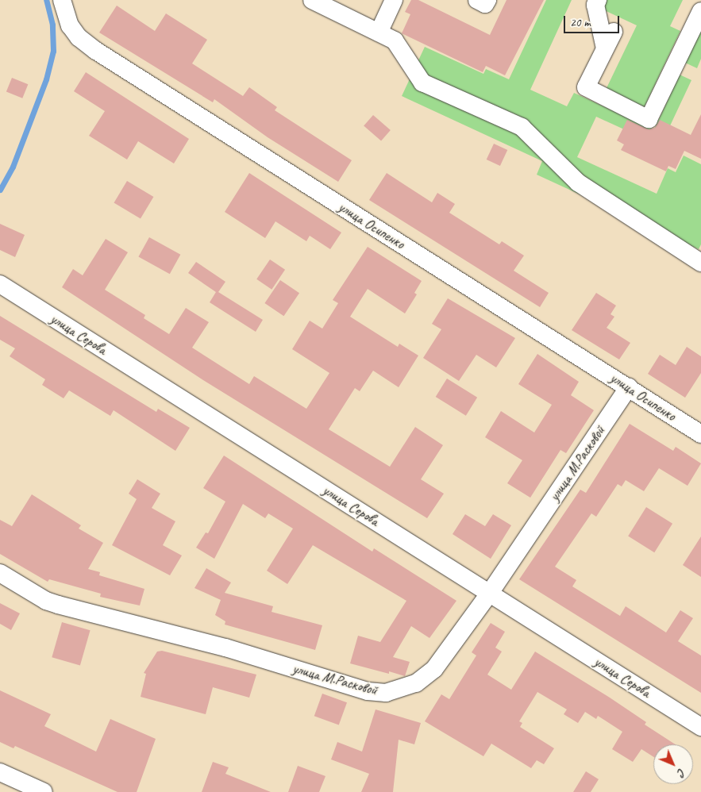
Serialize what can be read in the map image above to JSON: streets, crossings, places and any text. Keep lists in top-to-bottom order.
{
  "streets": {
    "street": ["улица Осипенко", "улица Серова", "улица М.Расковой"]
  },
  "crossings": [
    ["улица Осипенко", "улица М.Расковой"],
    ["улица Серова", "улица М.Расковой"]
  ],
  "scale_bar": "20 m",
  "north": "bottom right"
}
